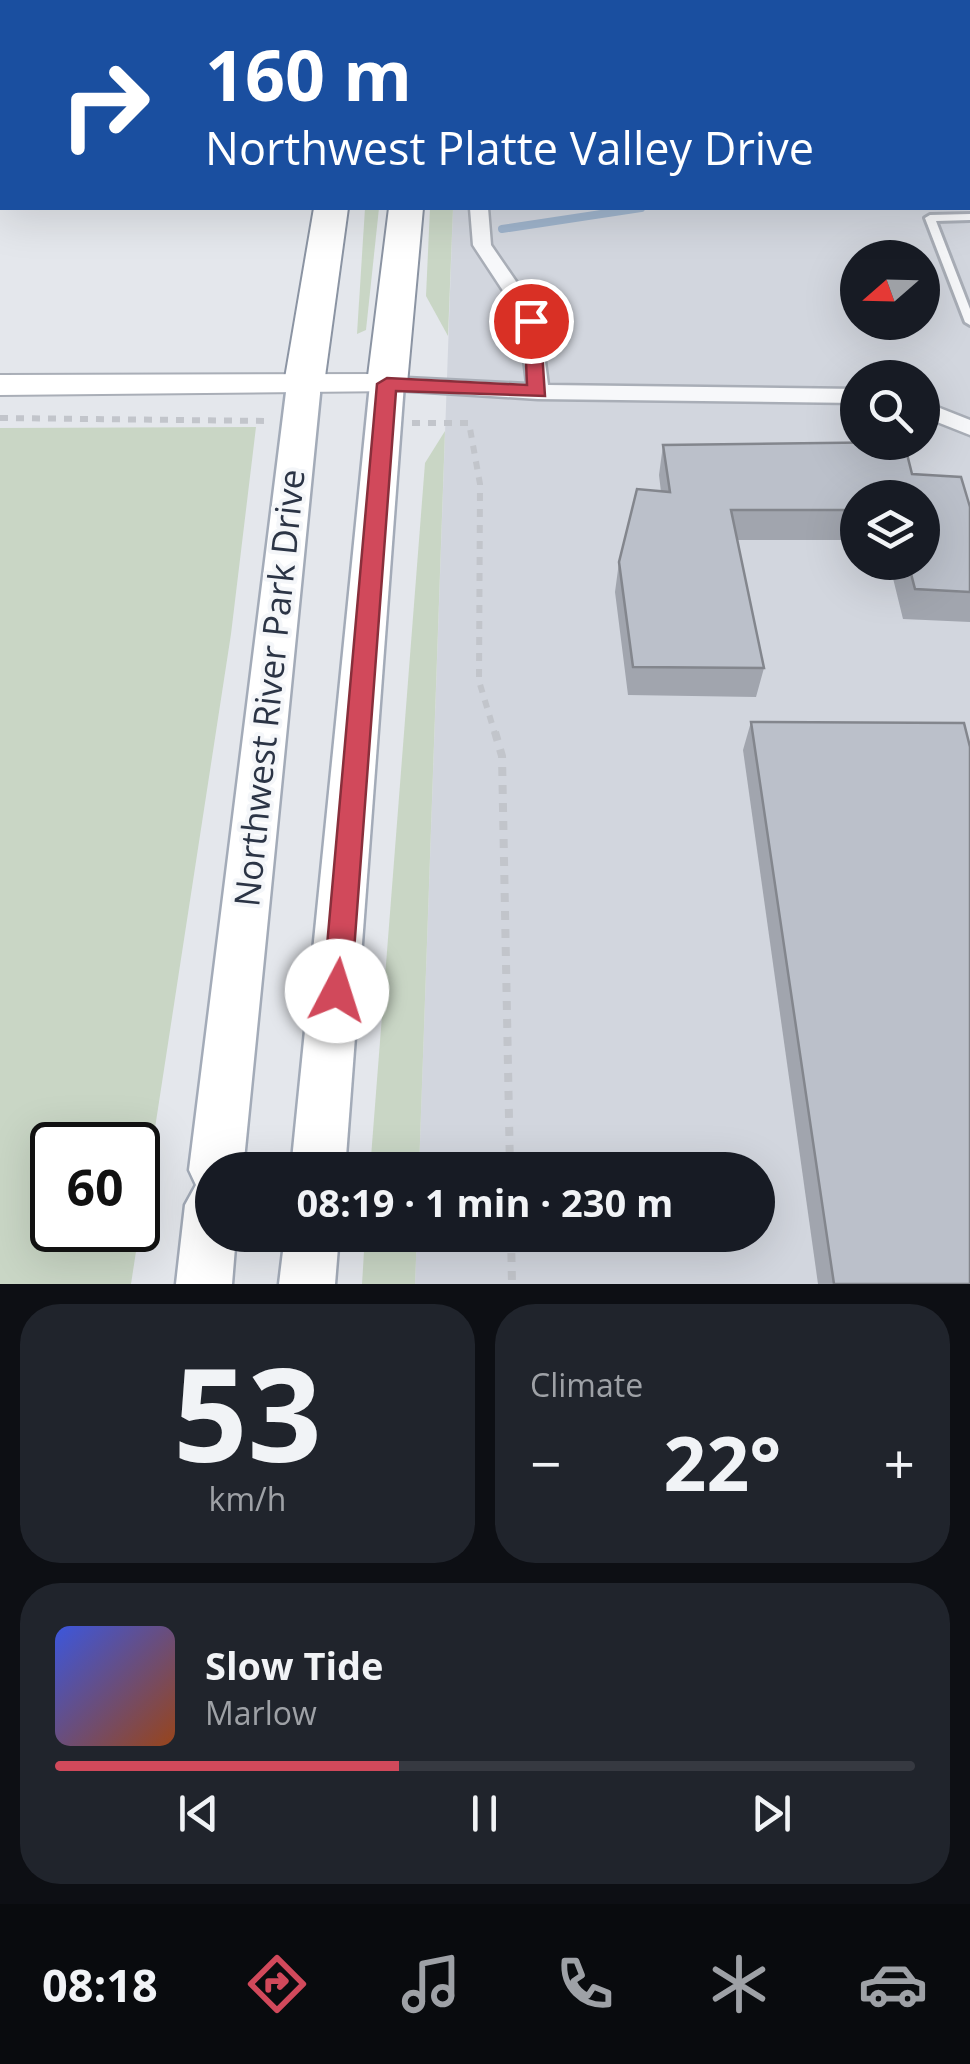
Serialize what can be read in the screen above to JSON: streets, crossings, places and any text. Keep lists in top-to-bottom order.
{
  "streets": {
    "highway": ["Northwest River Park Drive"]
  },
  "north": "left",
  "page": {
    "turn": ["160 m", "Northwest Platte Valley Drive"],
    "limit": "60",
    "trip": "08:19 · 1 min · 230 m",
    "tile": [
      ["53", "km/h"],
      "Climate"
    ],
    "heat": ["−", "22°", "+"],
    "song": ["Slow Tide", "Marlow"],
    "tabs": "08:18"
  }
}
